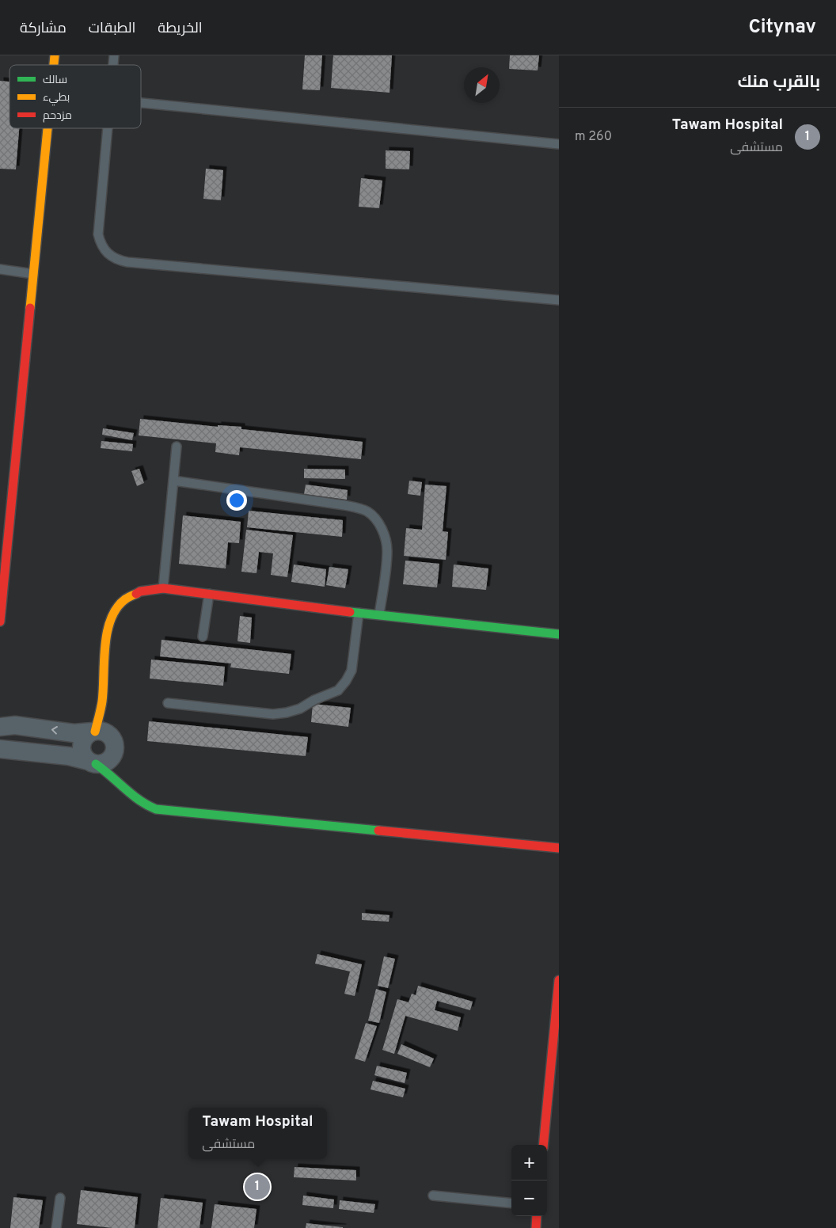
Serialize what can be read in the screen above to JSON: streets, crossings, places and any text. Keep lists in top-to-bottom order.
{
  "legend": ["سالك", "بطيء", "مزدحم"],
  "north": "top right",
  "page": {
    "header": "Citynav",
    "nav": ["الخريطة", "الطبقات", "مشاركة"],
    "heading": "بالقرب منك",
    "list": [
      {
        "mark": "1",
        "name": "Tawam Hospital",
        "note": "مستشفى",
        "value": "260 m"
      }
    ],
    "popup": ["Tawam Hospital", "مستشفى"],
    "map_buttons": ["+", "−"],
    "pins": "1"
  }
}
